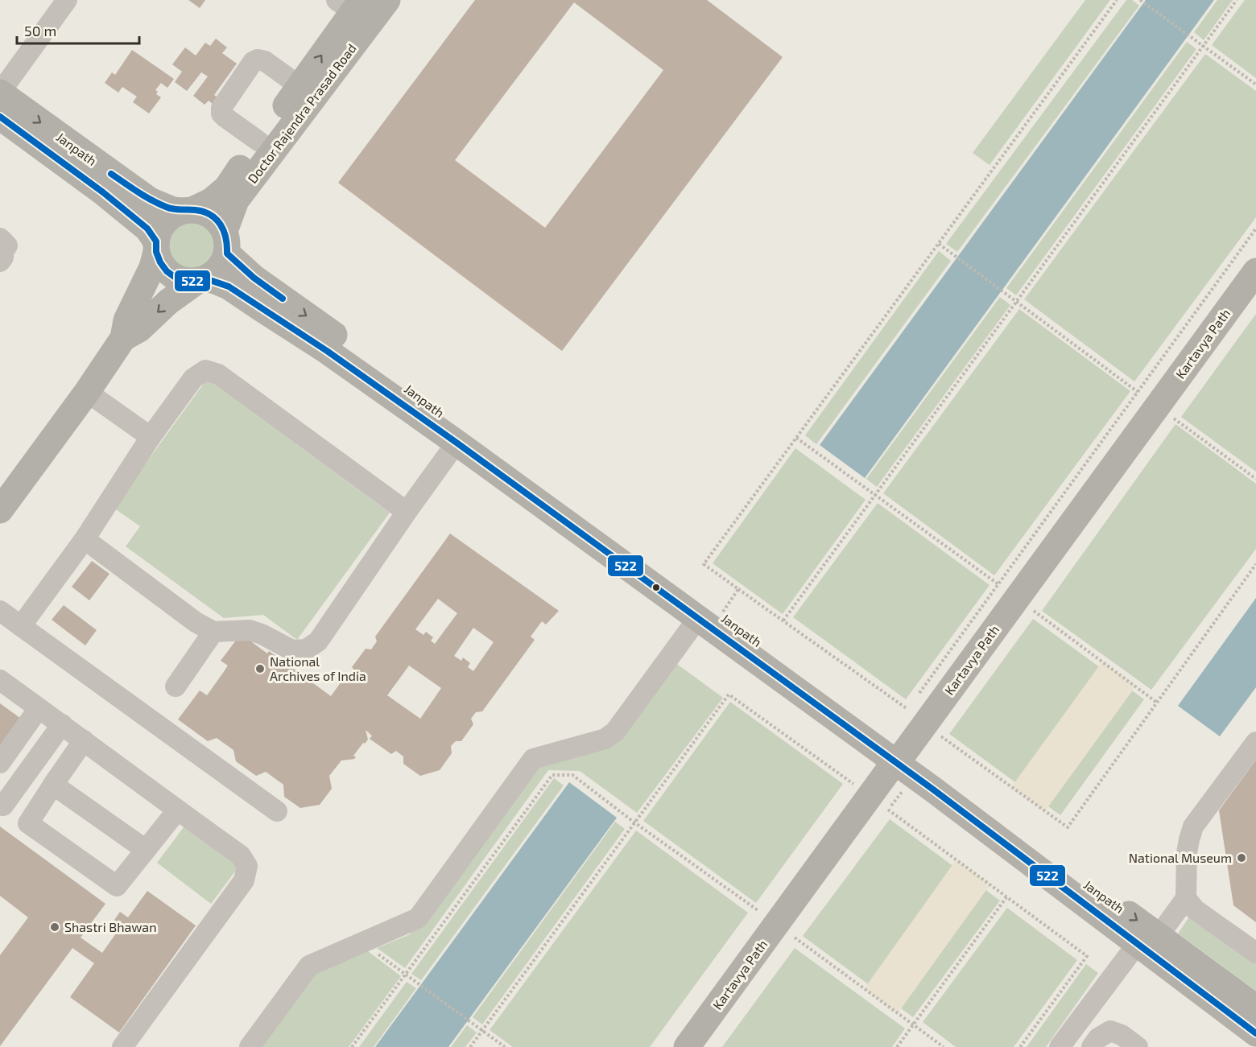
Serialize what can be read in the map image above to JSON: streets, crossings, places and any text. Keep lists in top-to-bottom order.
{
  "streets": {
    "main road": ["Doctor Rajendra Prasad Road", "Janpath", "Kartavya Path"]
  },
  "crossings": [
    ["Doctor Rajendra Prasad Road", "Janpath"],
    ["Janpath", "Kartavya Path"]
  ],
  "places": ["National Archives of India", "National Museum", "Shastri Bhawan"],
  "lines": ["transit line 522"],
  "scale_bar": "50 m"
}
